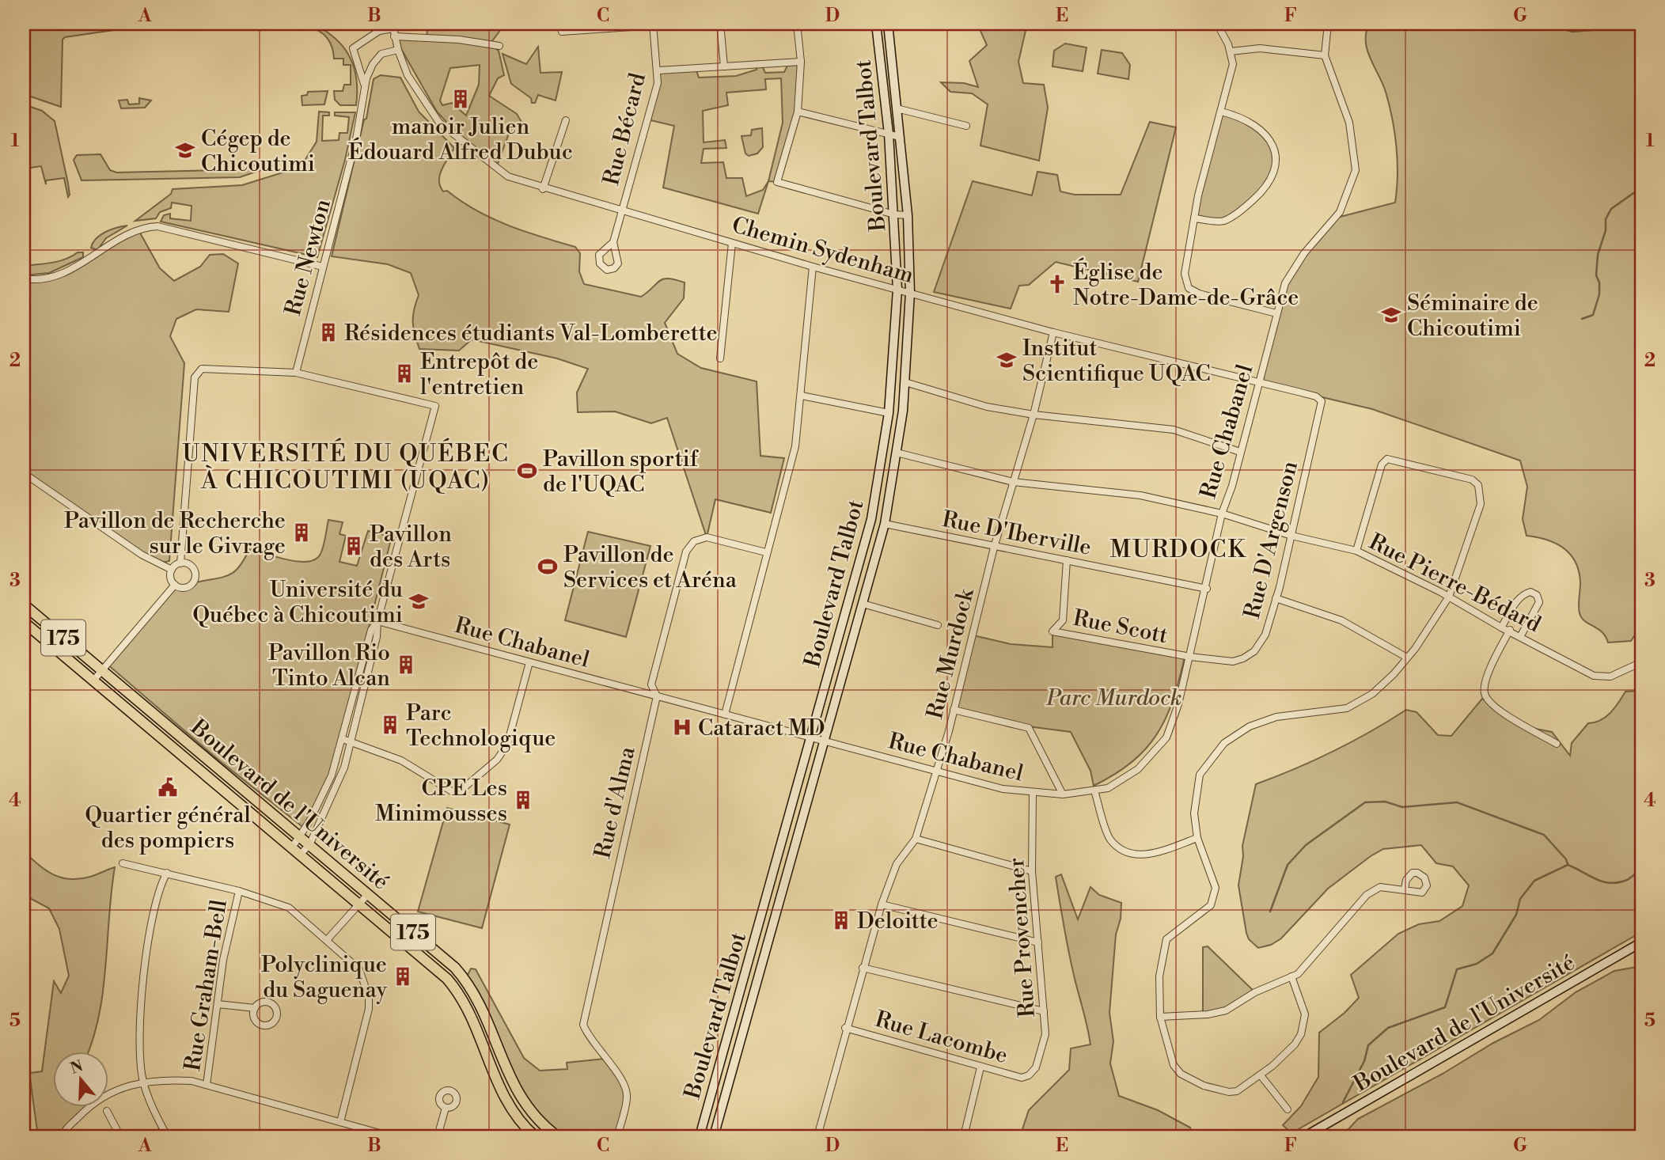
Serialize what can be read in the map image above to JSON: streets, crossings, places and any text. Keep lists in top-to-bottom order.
{
  "streets": {
    "main road": ["Boulevard Talbot", "175", "Boulevard de l'Université"],
    "street": [
      "Rue Bécard",
      "Chemin Sydenham",
      "Rue Newton",
      "Rue Chabanel",
      "Rue D'Iberville",
      "Rue D'Argenson",
      "Rue Pierre-Bédard",
      "Rue Scott",
      "Rue Murdock",
      "Rue d'Alma",
      "Rue Provencher",
      "Rue Graham-Bell",
      "Rue Lacombe"
    ]
  },
  "crossings": [
    ["Rue Bécard", "Chemin Sydenham"],
    ["Boulevard Talbot", "Chemin Sydenham"],
    ["Boulevard Talbot", "Rue Chabanel"],
    ["Boulevard Talbot", "Rue D'Iberville"],
    ["Boulevard Talbot", "Rue Pierre-Bédard"],
    ["Chemin Sydenham", "Rue Newton"],
    ["Chemin Sydenham", "Rue Chabanel"],
    ["Chemin Sydenham", "Rue D'Argenson"],
    ["Chemin Sydenham", "Rue Murdock"],
    ["Rue Chabanel", "Rue D'Iberville"],
    ["Rue Chabanel", "Rue D'Argenson"],
    ["Rue Chabanel", "Rue Pierre-Bédard"],
    ["Rue Chabanel", "Rue Scott"],
    ["Rue Chabanel", "Rue Murdock"],
    ["Rue Chabanel", "Rue d'Alma"],
    ["Rue Chabanel", "Rue Provencher"],
    ["Rue D'Iberville", "Rue Scott"],
    ["Rue D'Iberville", "Rue Murdock"],
    ["Rue D'Argenson", "Rue Pierre-Bédard"],
    ["Rue D'Argenson", "Rue Scott"],
    ["Rue Pierre-Bédard", "Rue Murdock"],
    ["Rue Murdock", "Rue Lacombe"],
    ["Rue Provencher", "Rue Lacombe"]
  ],
  "districts": ["UNIVERSITÉ DU QUÉBEC À CHICOUTIMI (UQAC)", "MURDOCK"],
  "parks": ["Parc Murdock"],
  "places": {
    "building": [
      "manoir Julien Édouard Alfred Dubuc",
      "Résidences étudiants Val-Lomberette",
      "Entrepôt de l'entretien",
      "Pavillon de Recherche sur le Givrage",
      "Pavillon des Arts",
      "Pavillon Rio Tinto Alcan",
      "Parc Technologique",
      "CPE Les Minimousses",
      "Deloitte",
      "Polyclinique du Saguenay"
    ],
    "school or university": [
      "Cégep de Chicoutimi",
      "Séminaire de Chicoutimi",
      "Institut Scientifique UQAC",
      "Université du Québec à Chicoutimi"
    ],
    "church": ["Église de Notre-Dame-de-Grâce"],
    "sports": ["Pavillon sportif de l'UQAC", "Pavillon de Services et Aréna"],
    "hospital": ["Cataract MD"],
    "public building": ["Quartier général des pompiers"]
  },
  "north": "top",
  "grid": {
    "columns": [
      "A",
      "B",
      "C",
      "D",
      "E",
      "F",
      "G"
    ],
    "rows": [
      "1",
      "2",
      "3",
      "4",
      "5"
    ]
  }
}
